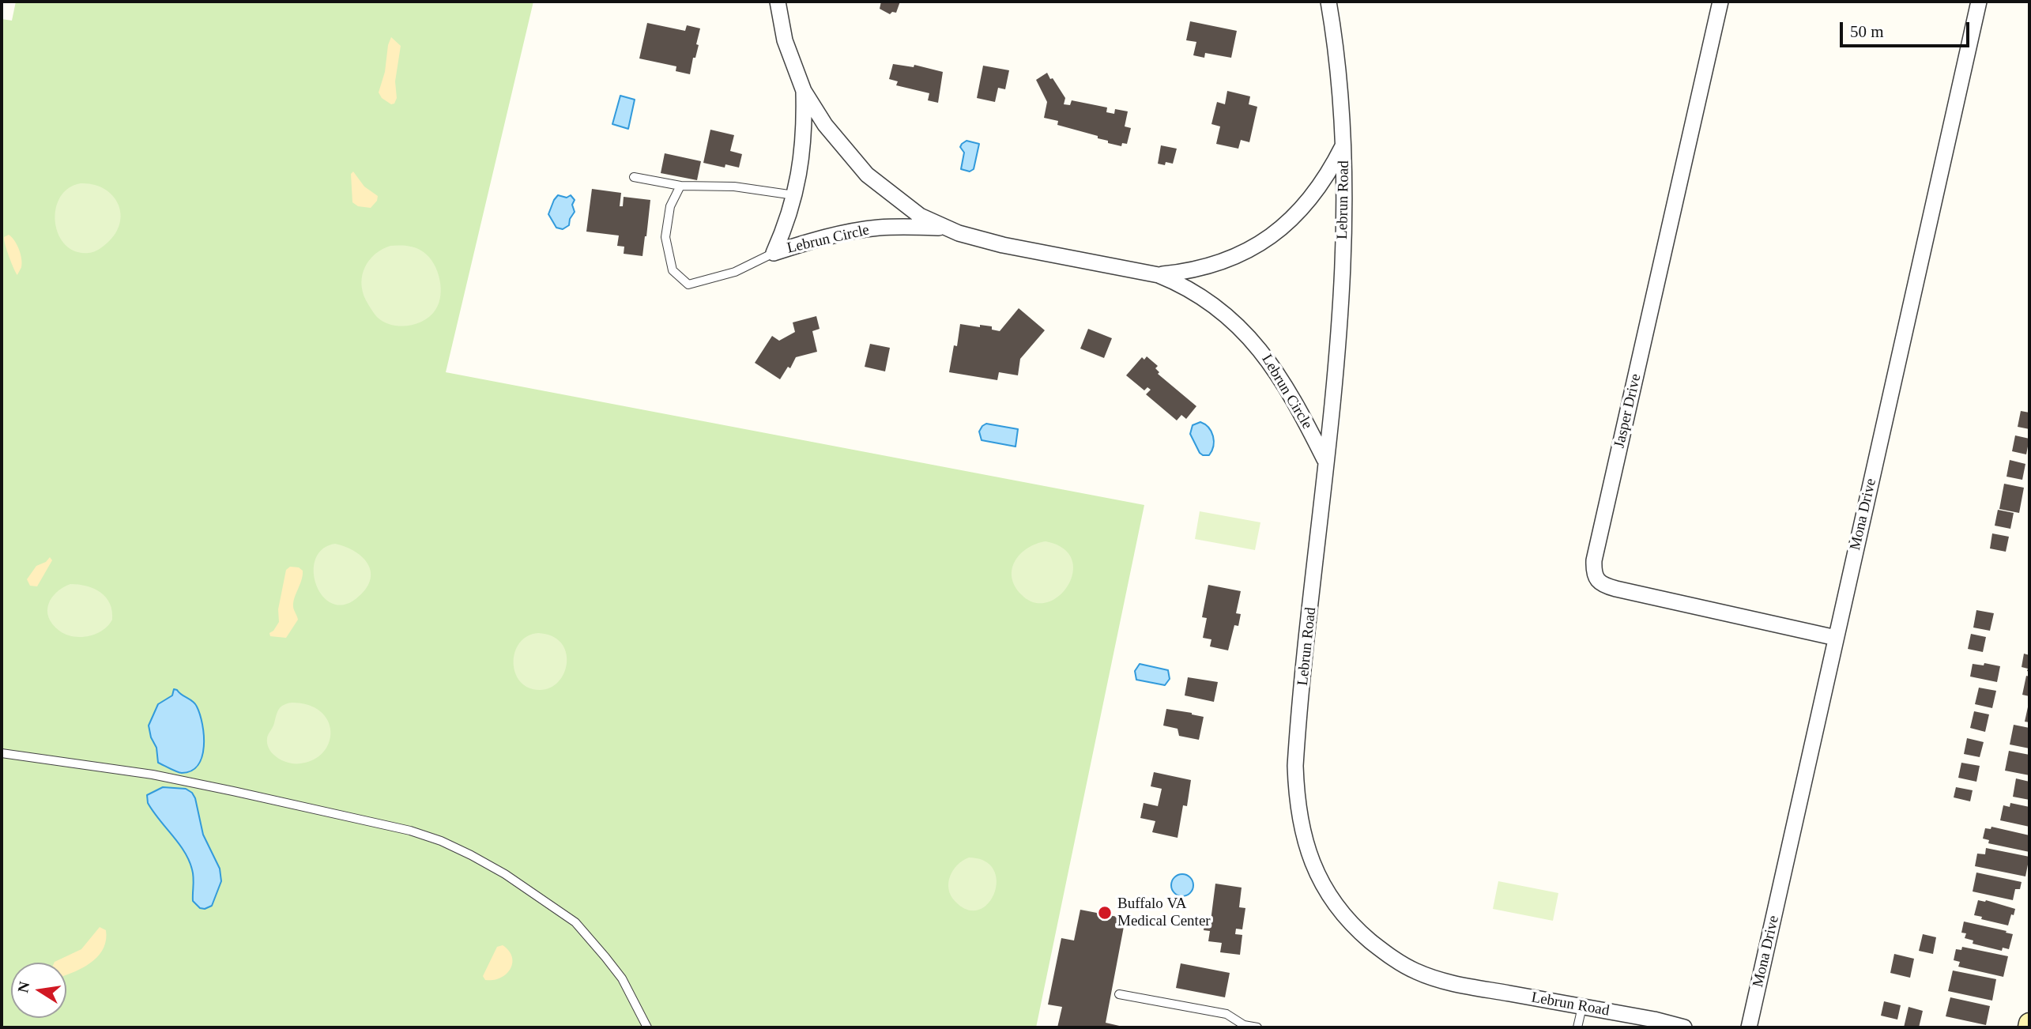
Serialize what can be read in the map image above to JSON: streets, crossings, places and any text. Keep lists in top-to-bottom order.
{
  "streets": {
    "street": [
      "Lebrun Road",
      "Lebrun Circle",
      "Jasper Drive",
      "Mona Drive"
    ]
  },
  "crossings": [
    ["Lebrun Road", "Lebrun Circle"],
    ["Jasper Drive", "Mona Drive"]
  ],
  "places": ["Buffalo VA Medical Center"],
  "scale_bar": "50 m",
  "north": "left"
}
